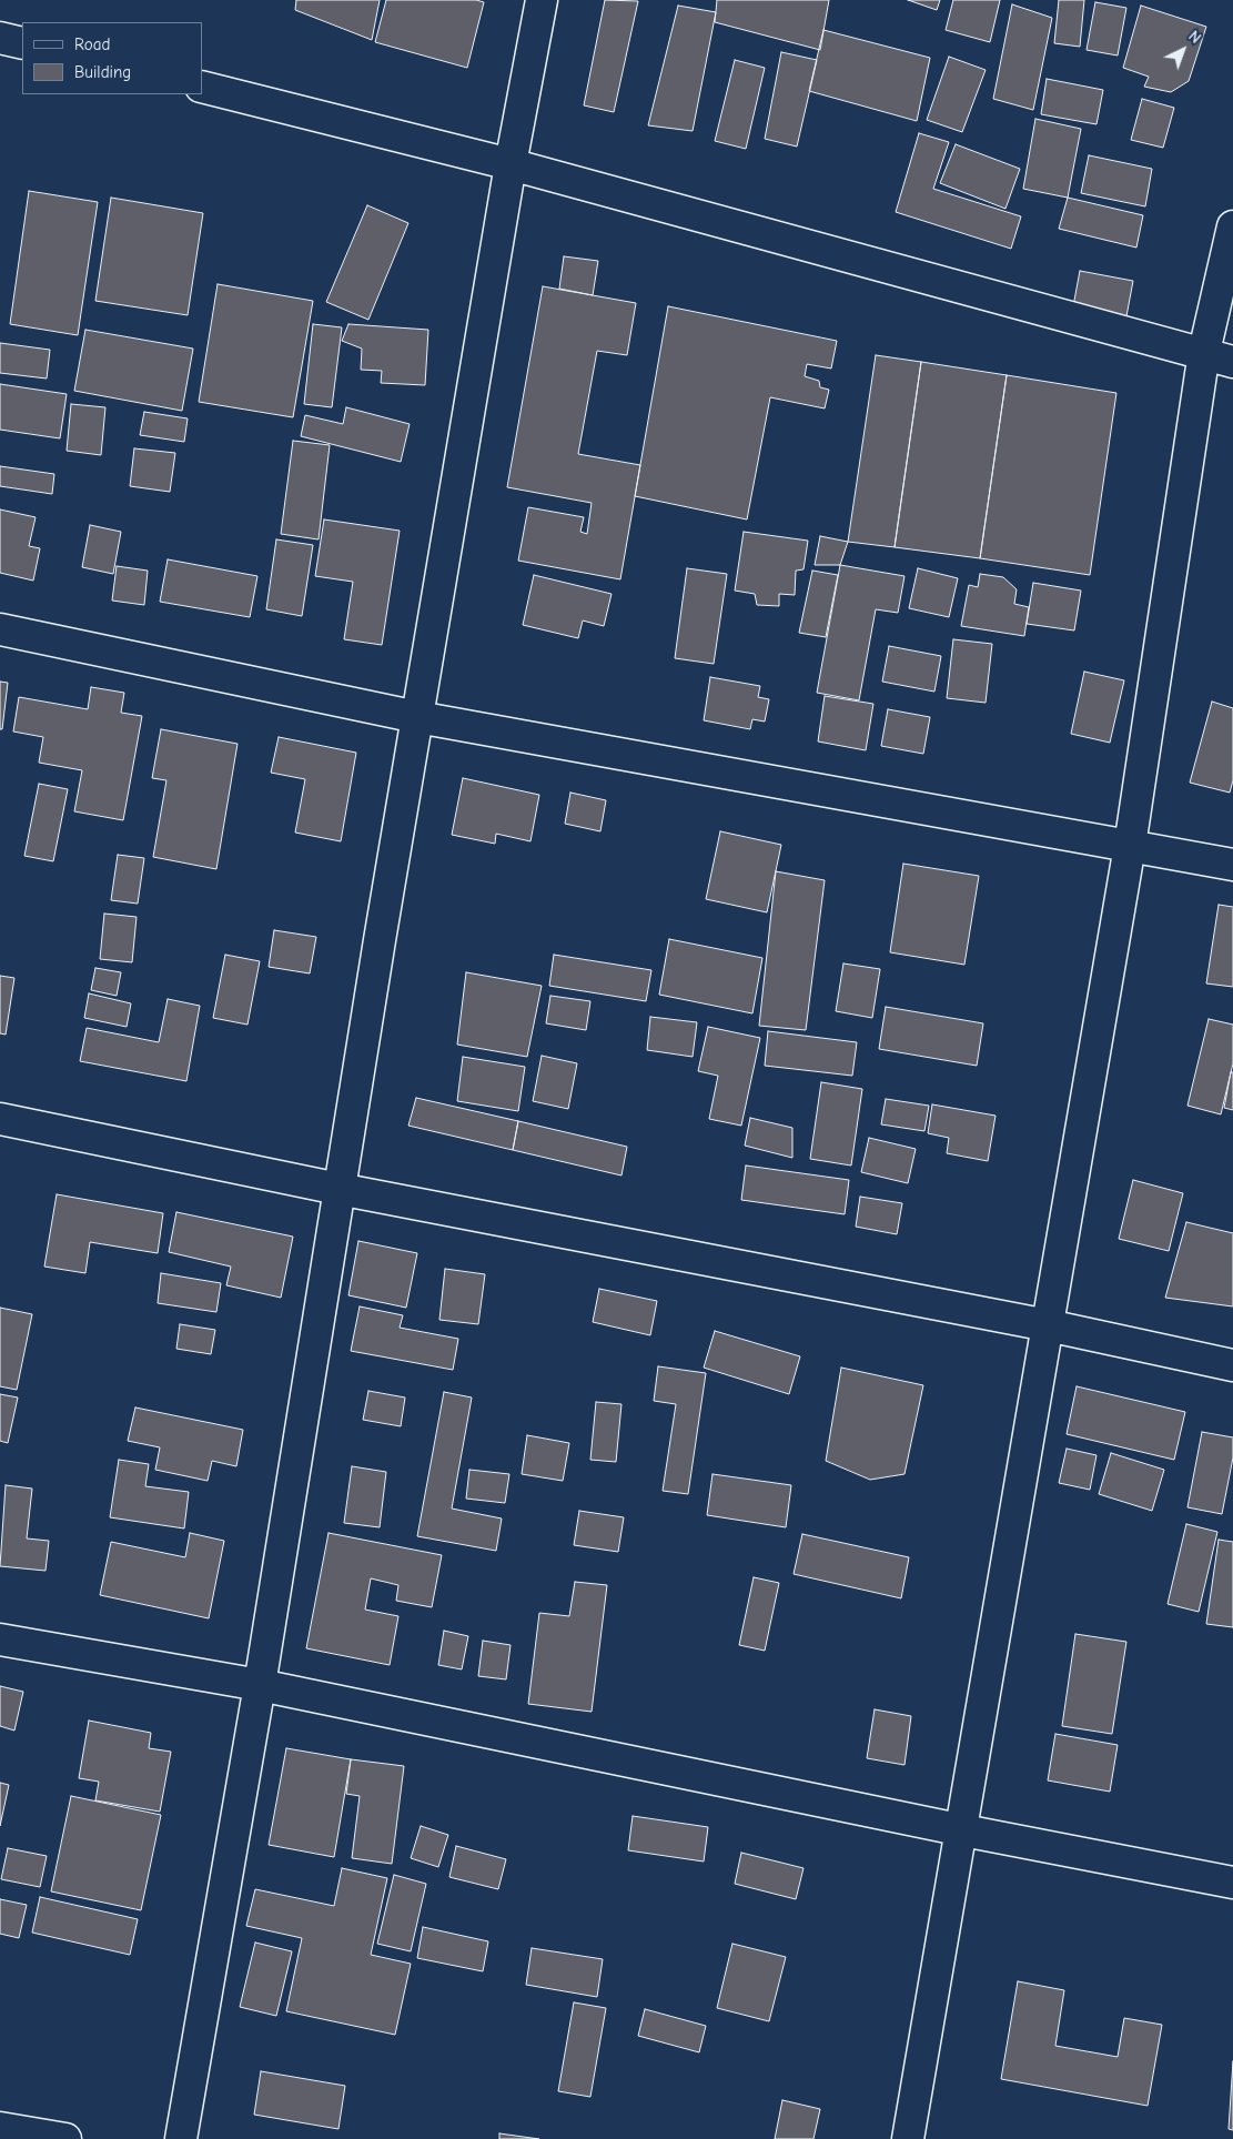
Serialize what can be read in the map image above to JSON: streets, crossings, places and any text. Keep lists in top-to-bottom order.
{
  "legend": ["Road", "Building"],
  "north": "top right"
}
